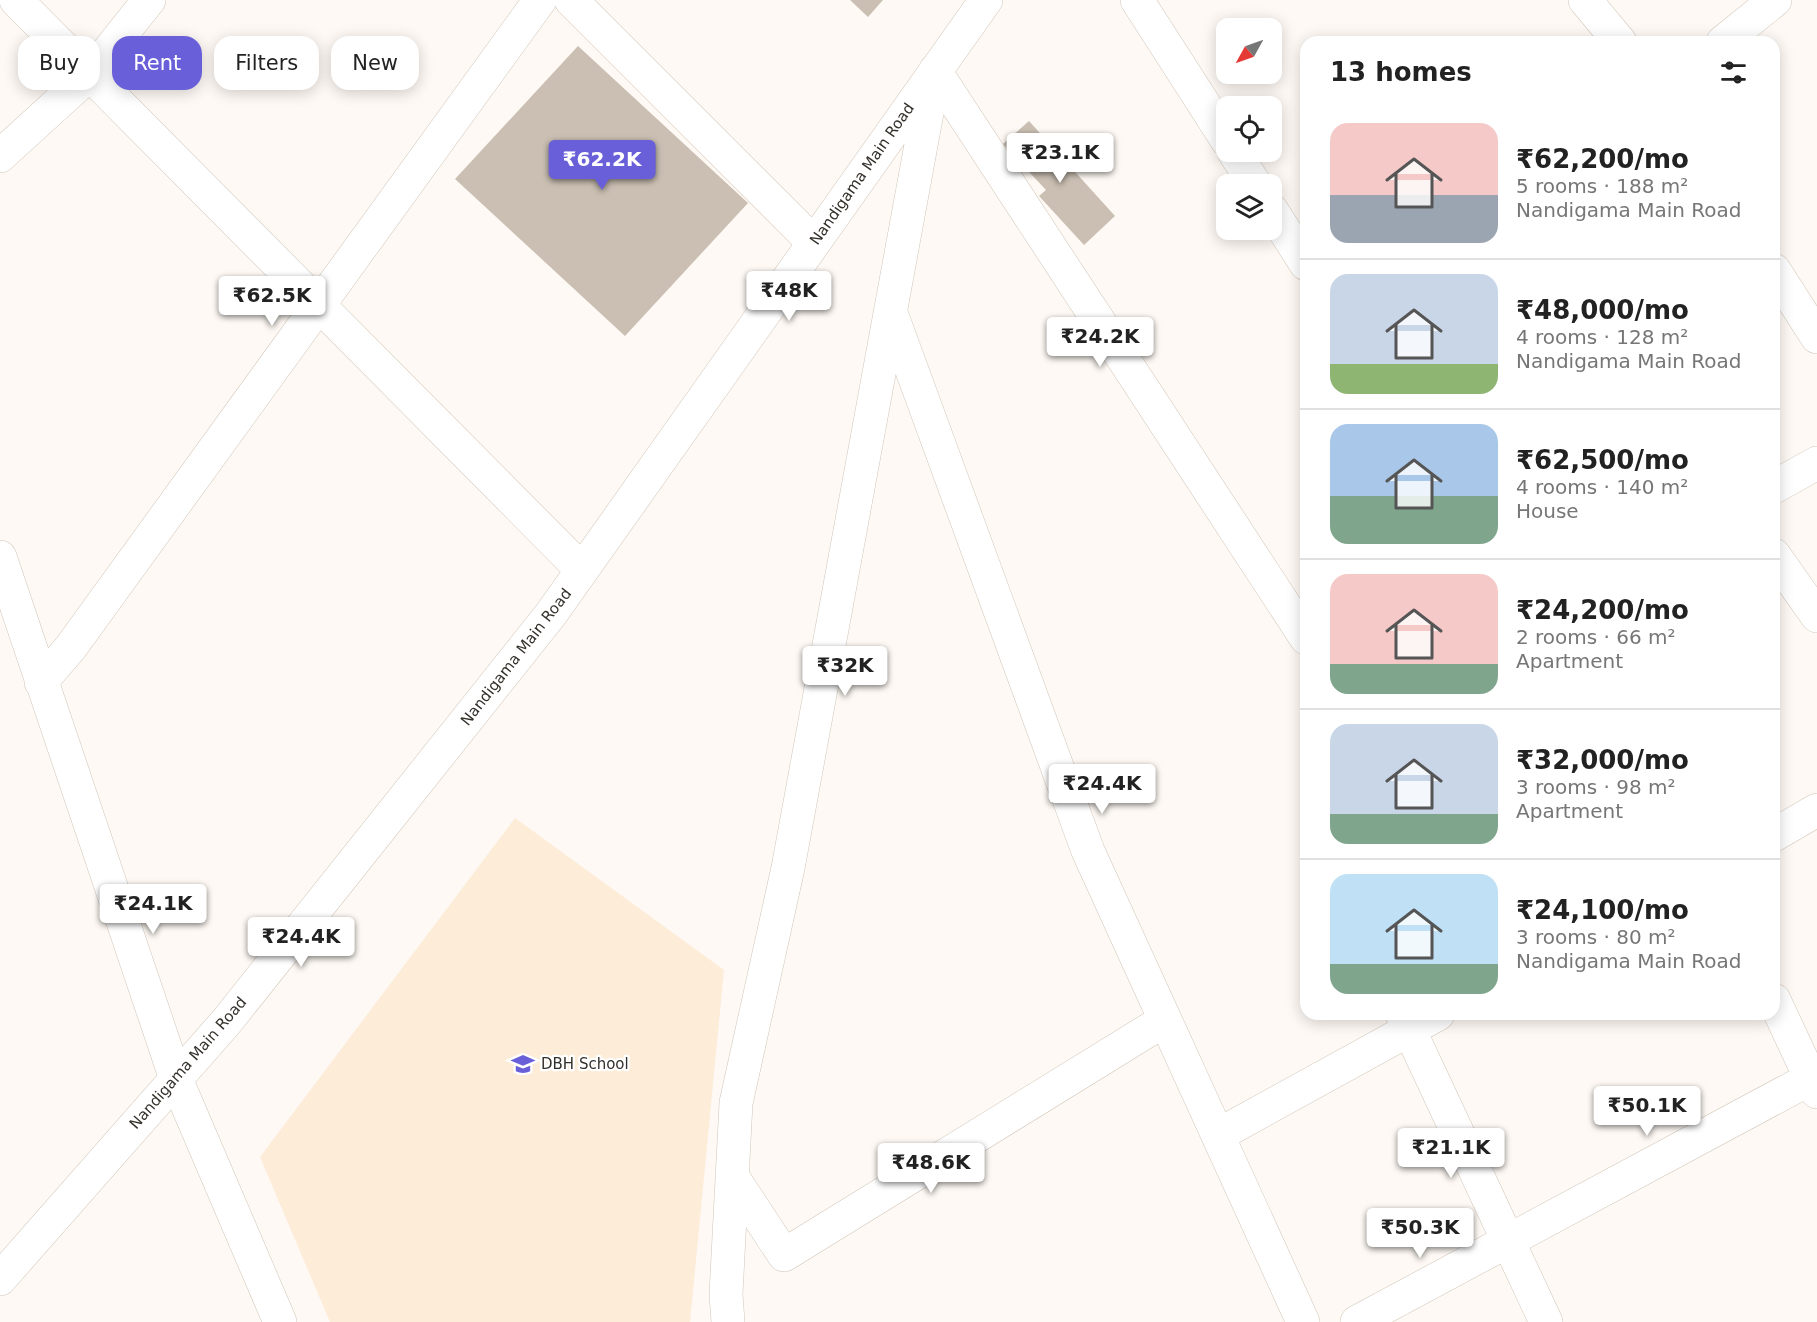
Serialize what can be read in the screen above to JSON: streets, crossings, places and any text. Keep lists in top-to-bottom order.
{
  "streets": {
    "street": ["Nandigama Main Road"]
  },
  "places": {
    "school or university": ["DBH School"]
  },
  "north": "bottom left",
  "page": {
    "chip": [
      "Buy",
      "Rent",
      "Filters",
      "New"
    ],
    "heading": "13 homes",
    "list": [
      {
        "name": "₹62,200/mo",
        "note": "5 rooms · 188 m² · Nandigama Main Road"
      },
      {
        "name": "₹48,000/mo",
        "note": "4 rooms · 128 m² · Nandigama Main Road"
      },
      {
        "name": "₹62,500/mo",
        "note": "4 rooms · 140 m² · House"
      },
      {
        "name": "₹24,200/mo",
        "note": "2 rooms · 66 m² · Apartment"
      },
      {
        "name": "₹32,000/mo",
        "note": "3 rooms · 98 m² · Apartment"
      },
      {
        "name": "₹24,100/mo",
        "note": "3 rooms · 80 m² · Nandigama Main Road"
      }
    ],
    "price": [
      "₹23.1K",
      "₹62.2K",
      "₹48K",
      "₹62.5K",
      "₹24.2K",
      "₹32K",
      "₹24.4K",
      "₹24.1K",
      "₹24.4K",
      "₹50.1K",
      "₹21.1K",
      "₹48.6K",
      "₹50.3K"
    ]
  }
}
